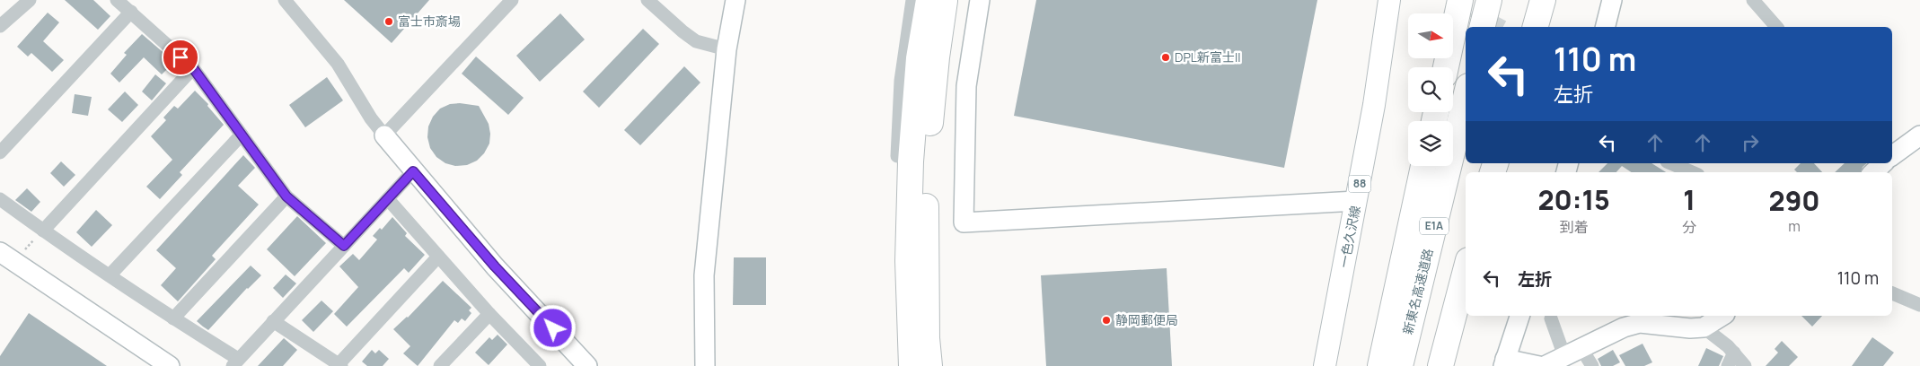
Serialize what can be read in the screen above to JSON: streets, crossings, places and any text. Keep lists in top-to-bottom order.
{
  "streets": {
    "highway": ["E1A", "新東名高速道路"],
    "main road": ["88", "一色久沢線"]
  },
  "places": ["富士市斎場", "DPL新富士II", "静岡郵便局"],
  "north": "right",
  "page": {
    "turn": ["110 m", "左折"],
    "eta": [
      "20:15",
      "到着",
      "1",
      "分",
      "290",
      "m"
    ],
    "list": [
      {
        "name": "左折",
        "value": "110 m"
      }
    ]
  }
}
